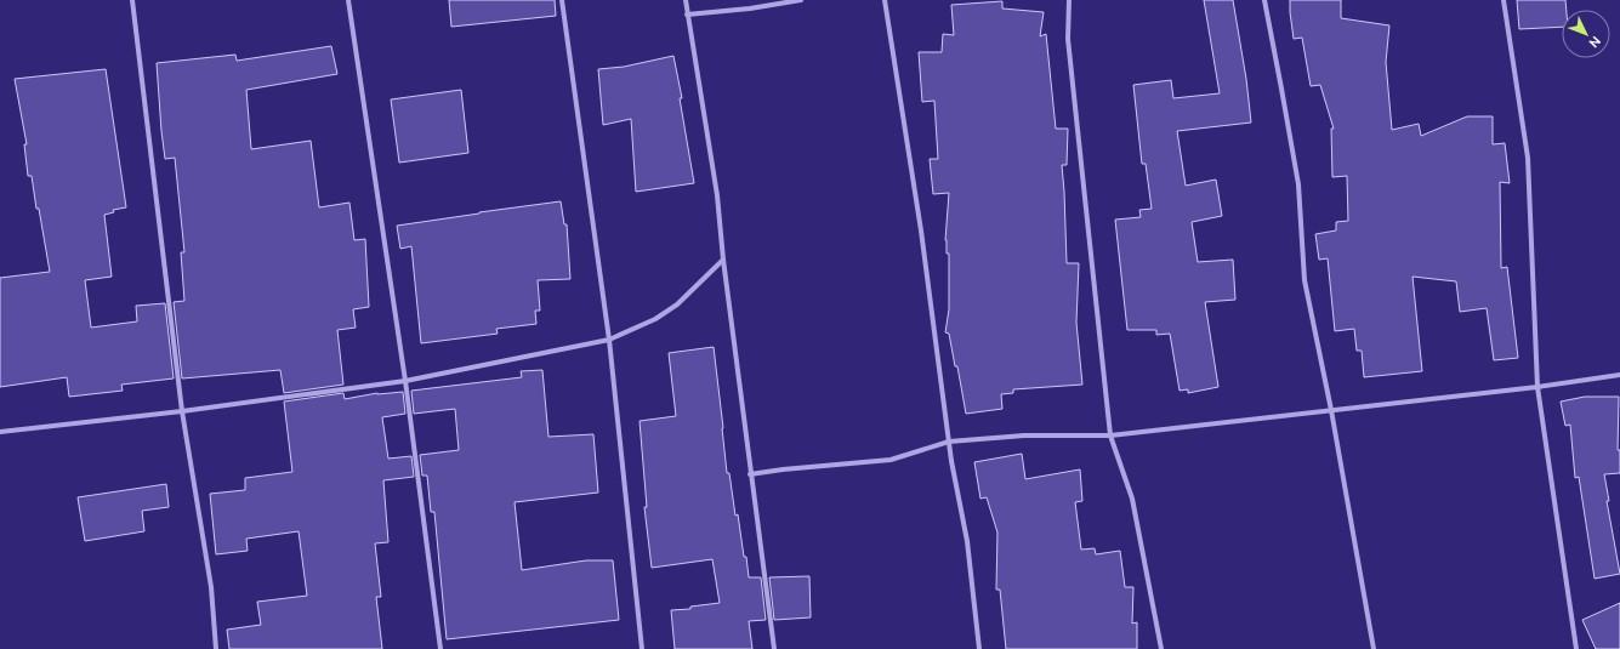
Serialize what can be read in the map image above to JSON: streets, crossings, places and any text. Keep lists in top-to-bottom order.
{
  "north": "bottom right"
}
